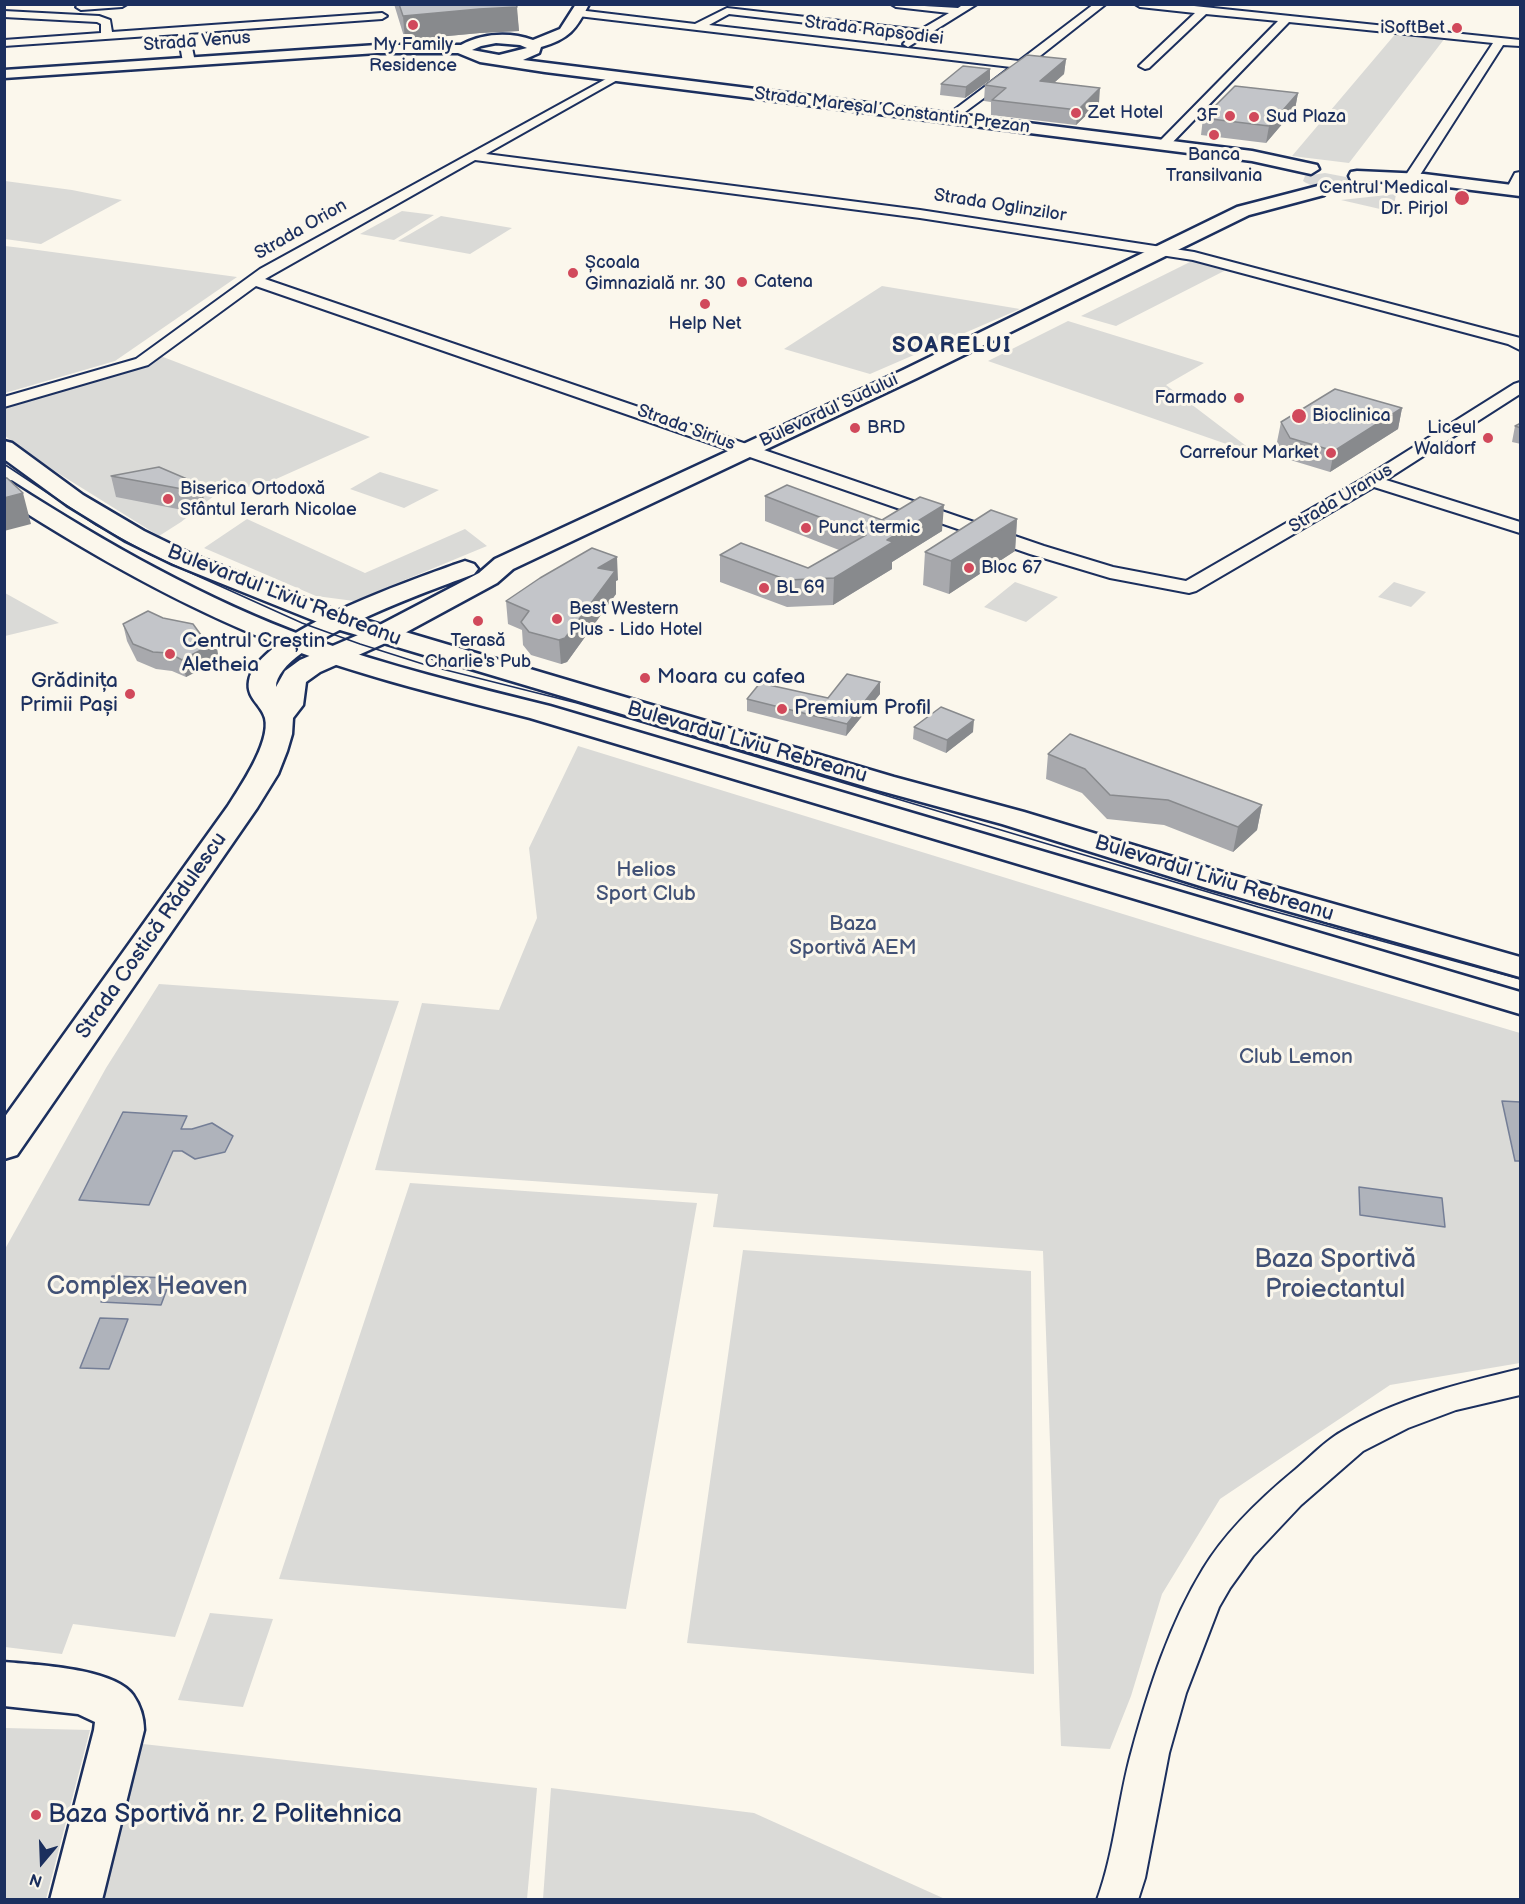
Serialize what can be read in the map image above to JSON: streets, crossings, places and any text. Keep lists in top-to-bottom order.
{
  "streets": {
    "main road": [
      "Strada Venus",
      "Strada Mareșal Constantin Prezan",
      "Bulevardul Sudului",
      "Bulevardul Liviu Rebreanu",
      "Strada Costică Rădulescu"
    ],
    "street": [
      "Strada Rapsodiei",
      "Strada Oglinzilor",
      "Strada Orion",
      "Strada Sirius",
      "Strada Uranus"
    ]
  },
  "crossings": [
    ["Strada Venus", "Strada Mareșal Constantin Prezan"],
    ["Strada Mareșal Constantin Prezan", "Strada Orion"],
    ["Strada Mareșal Constantin Prezan", "Bulevardul Sudului"],
    ["Strada Oglinzilor", "Strada Orion"],
    ["Strada Oglinzilor", "Bulevardul Sudului"],
    ["Strada Orion", "Strada Sirius"],
    ["Bulevardul Sudului", "Strada Sirius"],
    ["Bulevardul Sudului", "Bulevardul Liviu Rebreanu"],
    ["Bulevardul Sudului", "Strada Costică Rădulescu"],
    ["Strada Sirius", "Strada Uranus"],
    ["Bulevardul Liviu Rebreanu", "Strada Costică Rădulescu"]
  ],
  "districts": ["SOARELUI"],
  "parks": [
    "Helios Sport Club",
    "Baza Sportivă AEM",
    "Club Lemon",
    "Baza Sportivă Proiectantul",
    "Complex Heaven"
  ],
  "places": [
    "My Family Residence",
    "iSoftBet",
    "Zet Hotel",
    "3F",
    "Sud Plaza",
    "Banca Transilvania",
    "Centrul Medical Dr. Pirjol",
    "Școala Gimnazială nr. 30",
    "Catena",
    "Help Net",
    "Farmado",
    "Bioclinica",
    "BRD",
    "Liceul Waldorf",
    "Carrefour Market",
    "Biserica Ortodoxă Sfântul Ierarh Nicolae",
    "Punct termic",
    "Bloc 67",
    "BL 69",
    "Best Western Plus - Lido Hotel",
    "Terasă Charlie's Pub",
    "Centrul Creștin Aletheia",
    "Moara cu cafea",
    "Grădinița Primii Pași",
    "Premium Profil",
    "Baza Sportivă nr. 2 Politehnica"
  ],
  "north": "bottom"
}
